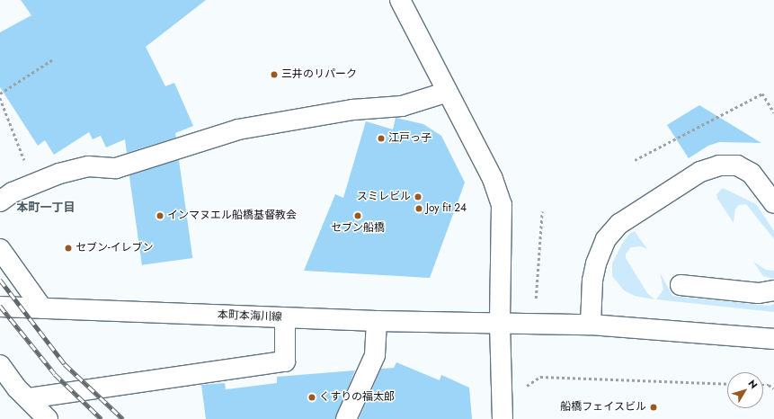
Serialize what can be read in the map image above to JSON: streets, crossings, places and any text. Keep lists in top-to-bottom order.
{
  "streets": {
    "street": ["本町本海川線"]
  },
  "districts": ["本町一丁目"],
  "places": [
    "三井のリパーク",
    "江戸っ子",
    "スミレビル",
    "Joy fit 24",
    "インマヌエル船橋基督教会",
    "セブン船橋",
    "セブン-イレブン",
    "くすりの福太郎",
    "船橋フェイスビル"
  ],
  "north": "top right"
}
